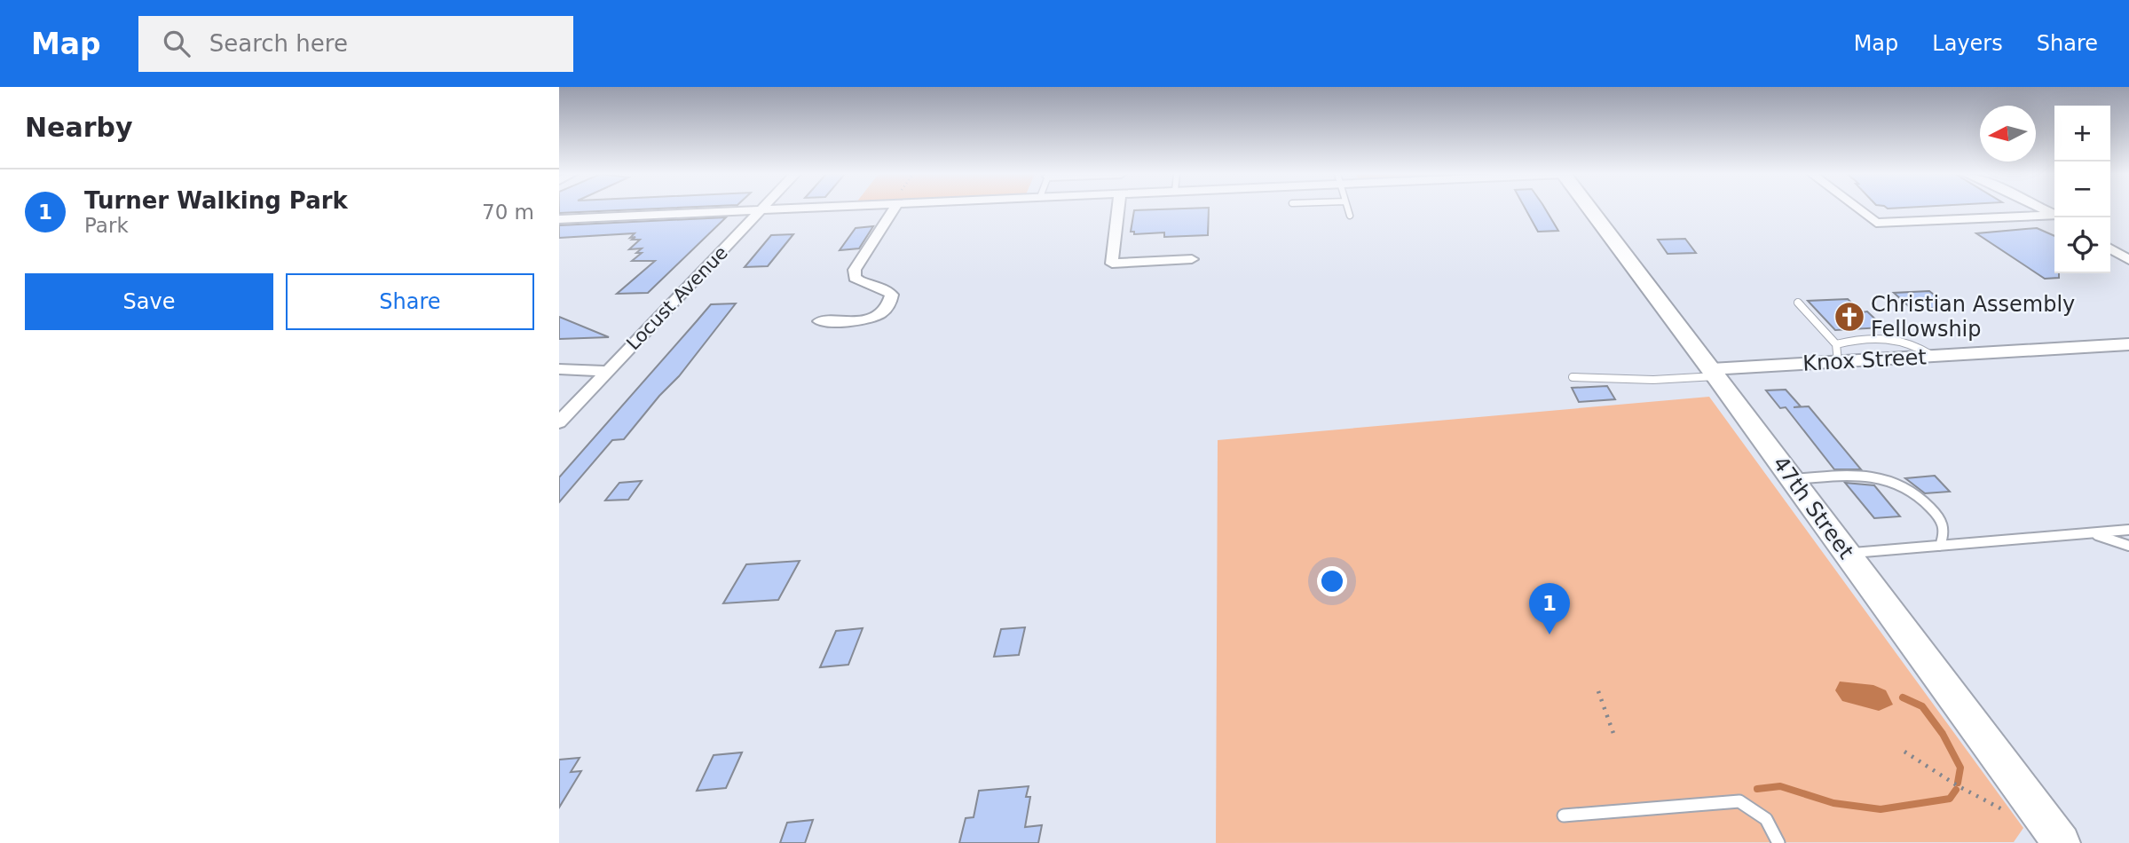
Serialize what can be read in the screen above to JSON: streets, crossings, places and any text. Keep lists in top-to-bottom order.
{
  "streets": {
    "main road": ["47th Street"],
    "street": ["Locust Avenue", "Knox Street"]
  },
  "crossings": [
    ["Knox Street", "47th Street"]
  ],
  "places": {
    "church": ["Christian Assembly Fellowship"]
  },
  "north": "left",
  "page": {
    "header": "Map",
    "search": "Search here",
    "nav": ["Map", "Layers", "Share"],
    "heading": "Nearby",
    "map_buttons": ["+", "−"],
    "list": [
      {
        "mark": "1",
        "name": "Turner Walking Park",
        "note": "Park",
        "value": "70 m"
      }
    ],
    "buttons": ["Save", "Share"],
    "pins": "1"
  }
}
